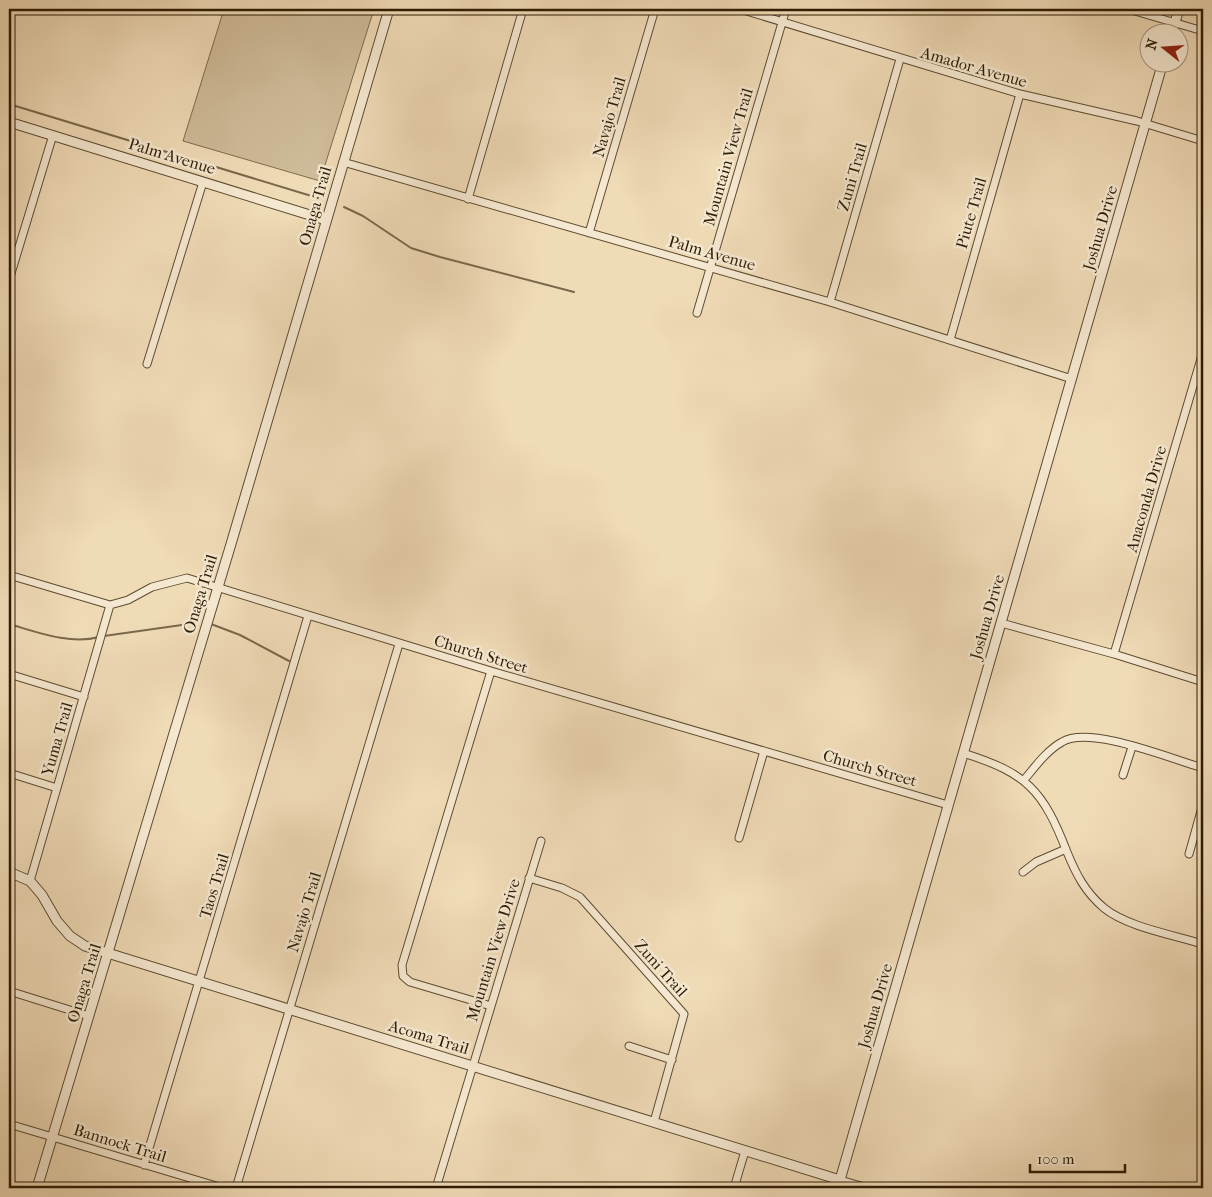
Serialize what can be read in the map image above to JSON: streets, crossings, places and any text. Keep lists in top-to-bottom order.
{
  "streets": {
    "street": [
      "Amador Avenue",
      "Navajo Trail",
      "Palm Avenue",
      "Mountain View Trail",
      "Zuni Trail",
      "Onaga Trail",
      "Piute Trail",
      "Joshua Drive",
      "Anaconda Drive",
      "Church Street",
      "Yuma Trail",
      "Taos Trail",
      "Mountain View Drive",
      "Acoma Trail",
      "Bannock Trail"
    ]
  },
  "crossings": [
    ["Amador Avenue", "Mountain View Trail"],
    ["Amador Avenue", "Zuni Trail"],
    ["Amador Avenue", "Piute Trail"],
    ["Amador Avenue", "Joshua Drive"],
    ["Navajo Trail", "Palm Avenue"],
    ["Navajo Trail", "Church Street"],
    ["Navajo Trail", "Acoma Trail"],
    ["Palm Avenue", "Mountain View Trail"],
    ["Palm Avenue", "Zuni Trail"],
    ["Palm Avenue", "Onaga Trail"],
    ["Palm Avenue", "Piute Trail"],
    ["Palm Avenue", "Joshua Drive"],
    ["Zuni Trail", "Mountain View Drive"],
    ["Zuni Trail", "Acoma Trail"],
    ["Onaga Trail", "Church Street"],
    ["Onaga Trail", "Acoma Trail"],
    ["Onaga Trail", "Bannock Trail"],
    ["Joshua Drive", "Church Street"],
    ["Joshua Drive", "Acoma Trail"],
    ["Church Street", "Yuma Trail"],
    ["Church Street", "Taos Trail"],
    ["Yuma Trail", "Acoma Trail"],
    ["Taos Trail", "Acoma Trail"],
    ["Taos Trail", "Bannock Trail"],
    ["Mountain View Drive", "Acoma Trail"]
  ],
  "scale_bar": "100 m",
  "north": "left"
}
